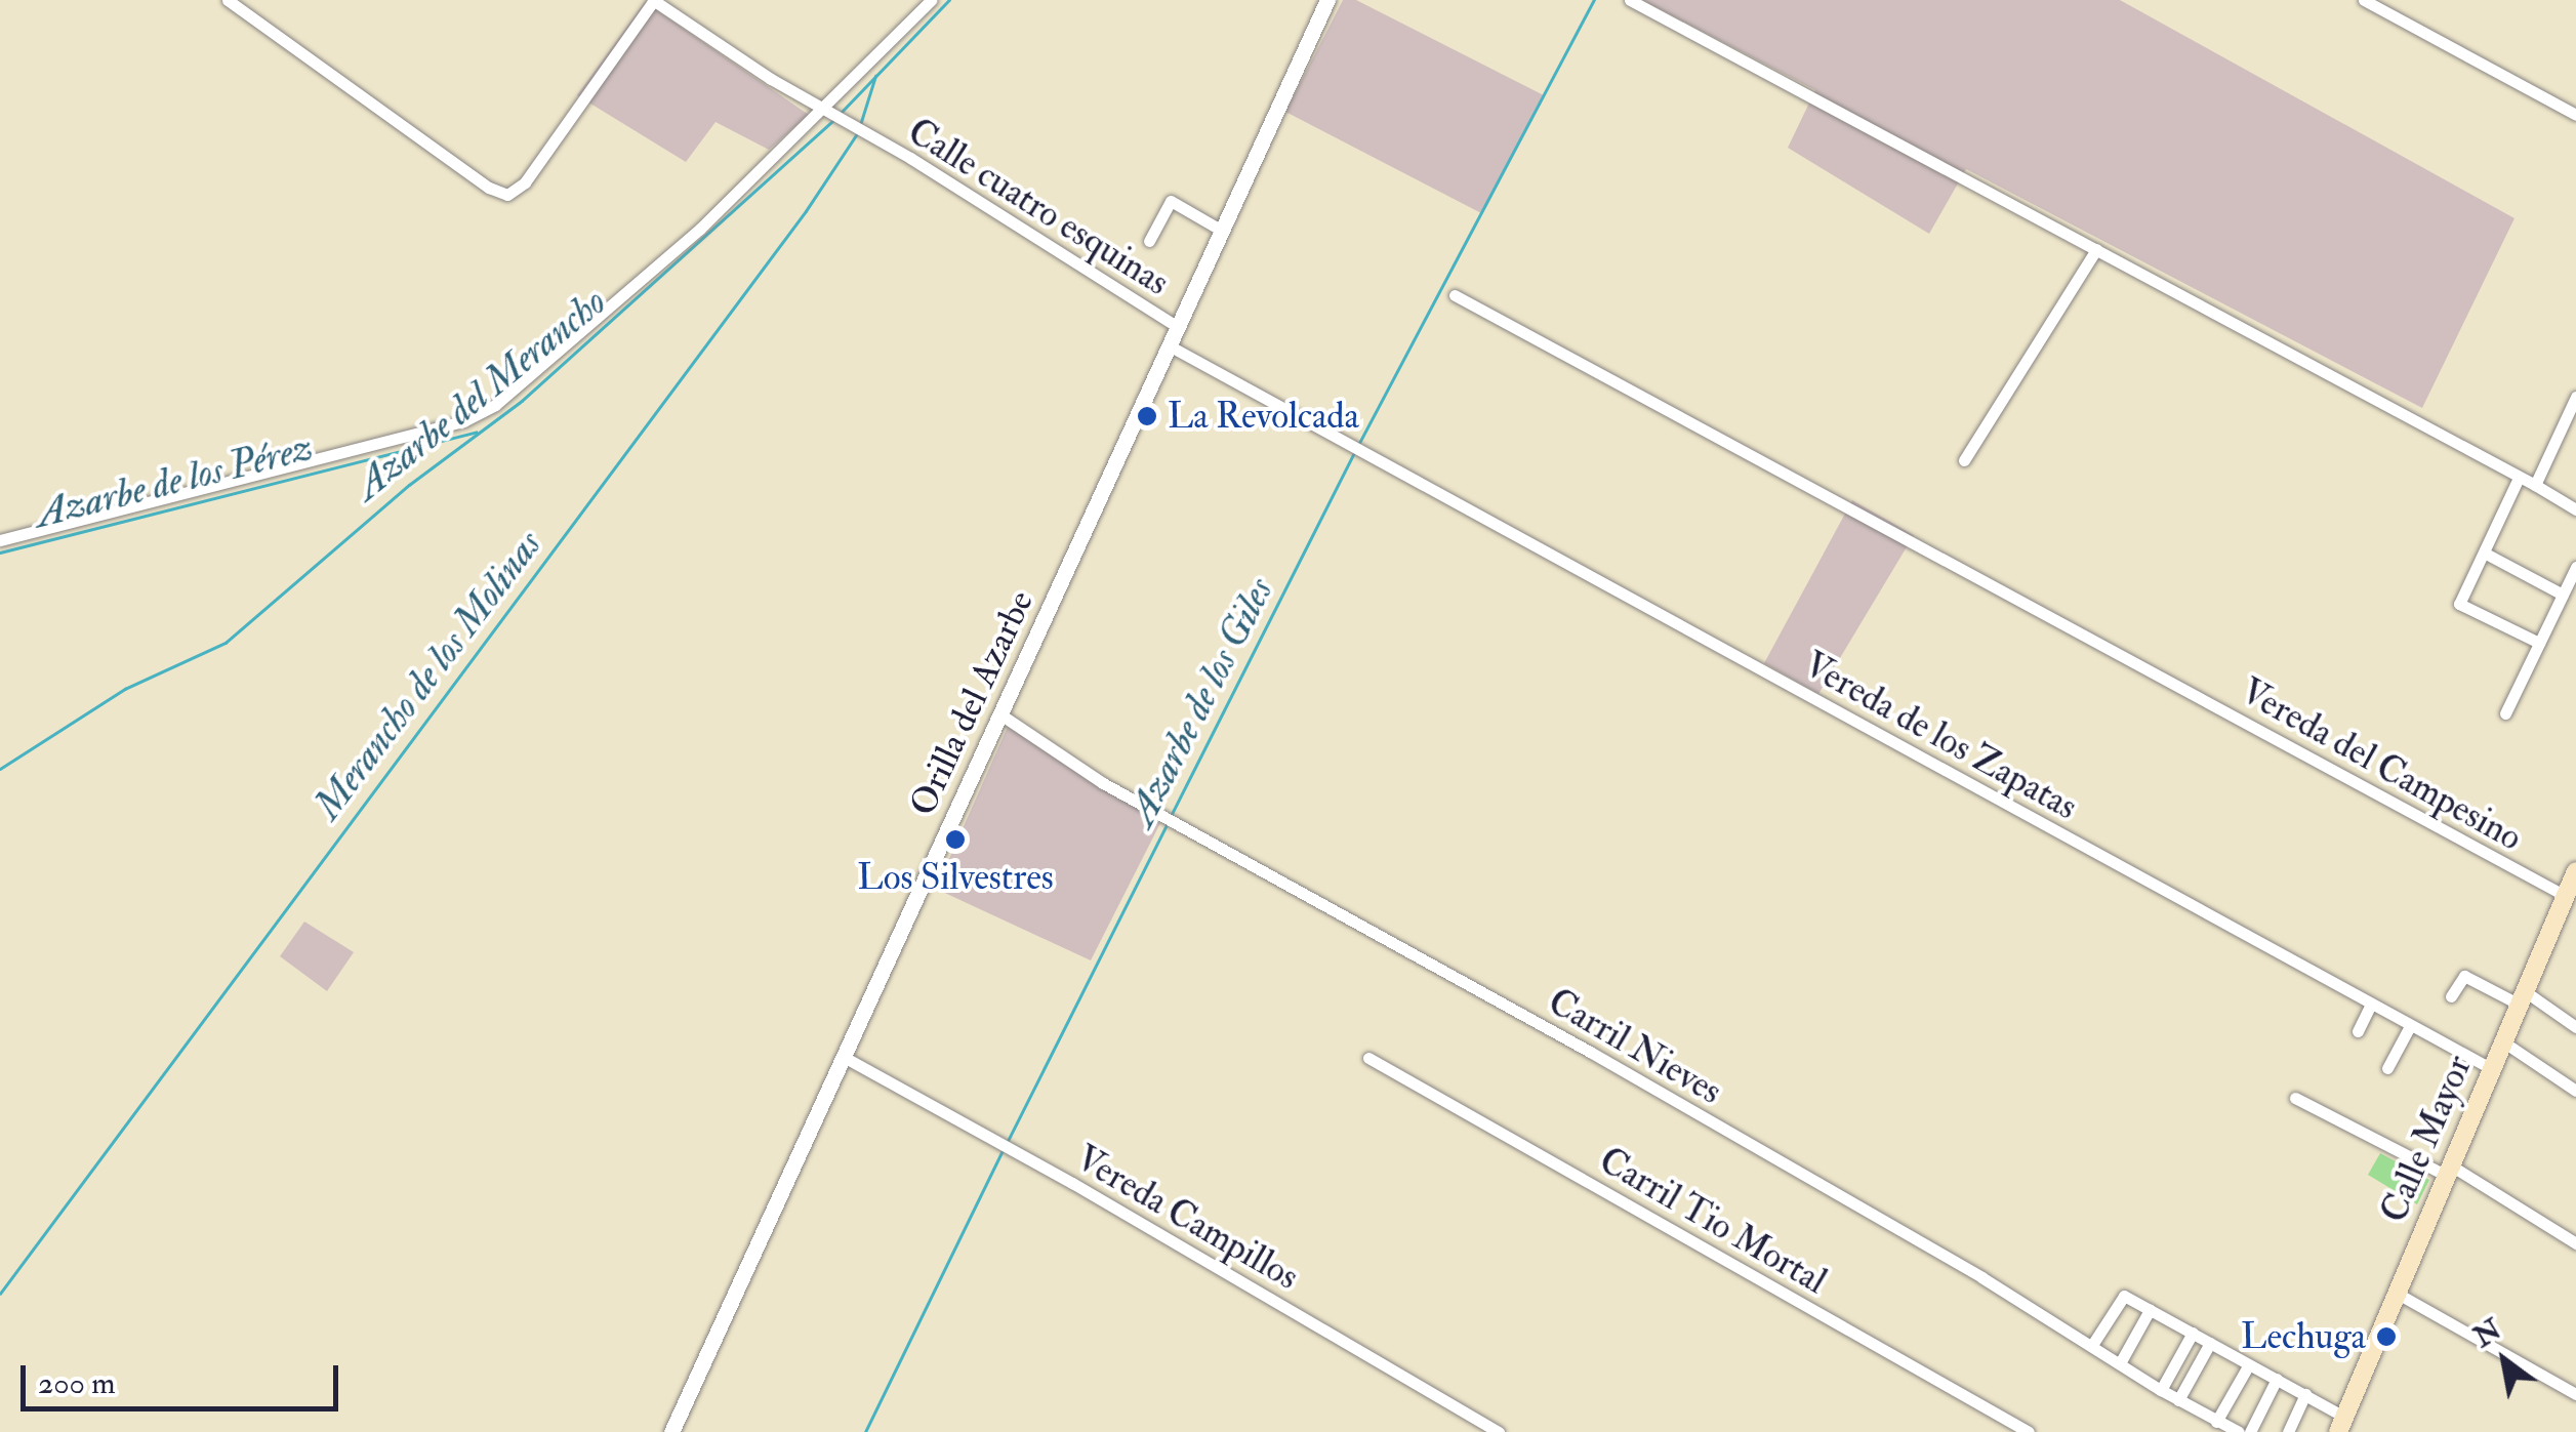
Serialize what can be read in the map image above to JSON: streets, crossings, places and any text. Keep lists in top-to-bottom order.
{
  "streets": {
    "main road": ["Calle Mayor"],
    "street": [
      "Calle cuatro esquinas",
      "Orilla del Azarbe",
      "Vereda de los Zapatas",
      "Vereda del Campesino",
      "Carril Nieves",
      "Vereda Campillos",
      "Carril Tio Mortal"
    ]
  },
  "crossings": [
    ["Calle cuatro esquinas", "Orilla del Azarbe"],
    ["Orilla del Azarbe", "Vereda de los Zapatas"],
    ["Orilla del Azarbe", "Carril Nieves"],
    ["Orilla del Azarbe", "Vereda Campillos"],
    ["Vereda de los Zapatas", "Calle Mayor"],
    ["Vereda del Campesino", "Calle Mayor"]
  ],
  "water": [
    "Azarbe del Merancho",
    "Azarbe de los Pérez",
    "Merancho de los Molinas",
    "Azarbe de los Giles"
  ],
  "places": ["La Revolcada", "Los Silvestres", "Lechuga"],
  "scale_bar": "200 m",
  "north": "top left"
}
